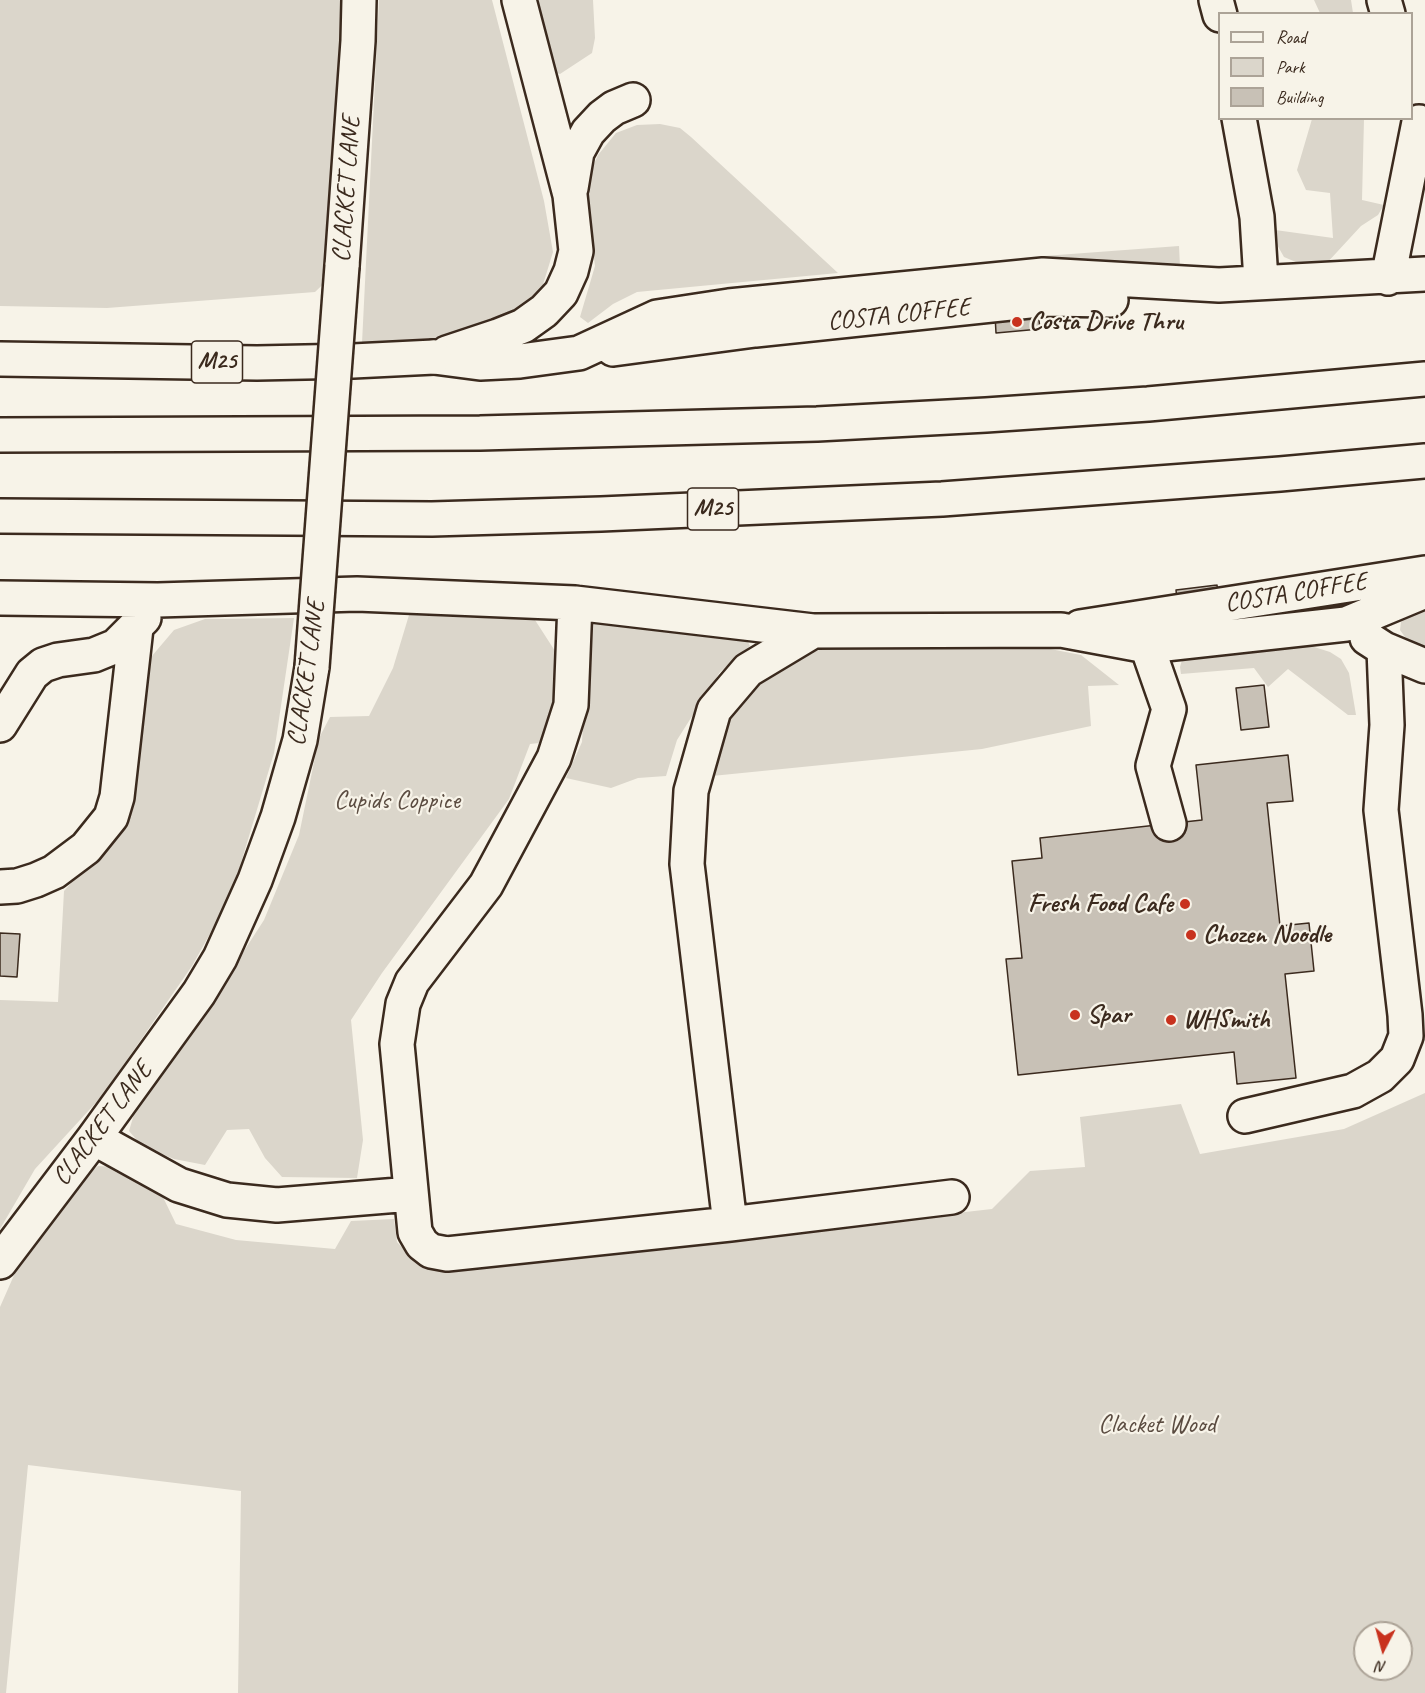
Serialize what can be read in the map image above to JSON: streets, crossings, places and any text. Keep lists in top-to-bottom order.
{
  "streets": {
    "main road": ["CLACKET LANE", "COSTA COFFEE", "M25"]
  },
  "parks": ["Cupids Coppice", "Clacket Wood"],
  "places": [
    "Costa Drive Thru",
    "Fresh Food Cafe",
    "Chozen Noodle",
    "Spar",
    "WHSmith"
  ],
  "legend": ["Road", "Park", "Building"],
  "north": "bottom"
}
